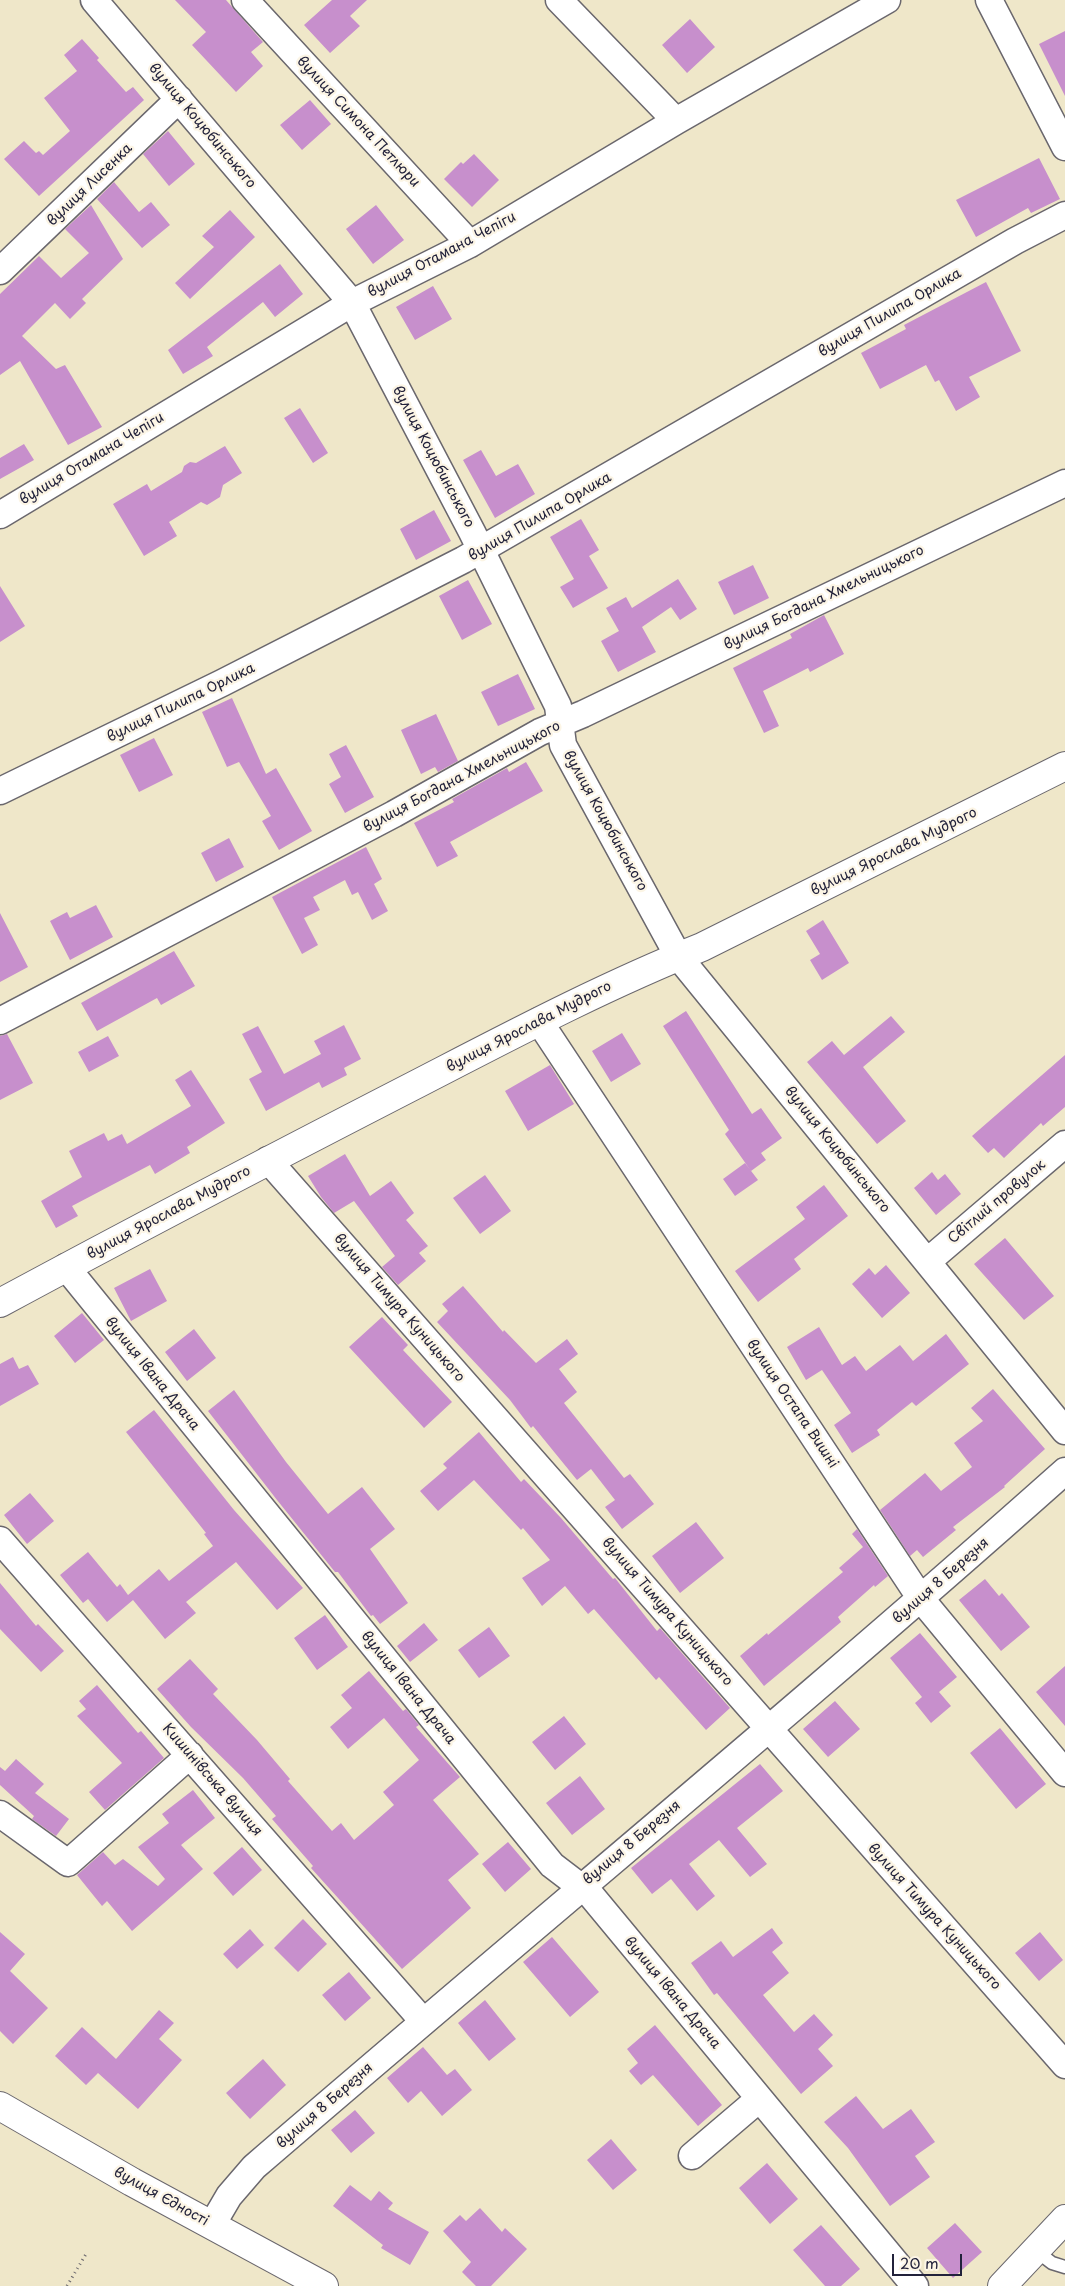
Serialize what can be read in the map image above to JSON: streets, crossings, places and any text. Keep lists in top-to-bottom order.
{
  "streets": {
    "street": [
      "вулиця Симона Петлюри",
      "вулиця Коцюбинського",
      "вулиця Лисенка",
      "вулиця Отамана Чепіги",
      "вулиця Пилипа Орлика",
      "вулиця Богдана Хмельницького",
      "вулиця Ярослава Мудрого",
      "Світлий провулок",
      "вулиця Тимура Куницького",
      "вулиця Івана Драча",
      "вулиця Остапа Вишні",
      "вулиця 8 Березня",
      "Кишинівська вулиця",
      "вулиця Єдності"
    ]
  },
  "crossings": [
    ["вулиця Симона Петлюри", "вулиця Отамана Чепіги"],
    ["вулиця Коцюбинського", "вулиця Лисенка"],
    ["вулиця Коцюбинського", "вулиця Отамана Чепіги"],
    ["вулиця Коцюбинського", "вулиця Пилипа Орлика"],
    ["вулиця Коцюбинського", "вулиця Богдана Хмельницького"],
    ["вулиця Коцюбинського", "вулиця Ярослава Мудрого"],
    ["вулиця Коцюбинського", "Світлий провулок"],
    ["вулиця Ярослава Мудрого", "вулиця Тимура Куницького"],
    ["вулиця Ярослава Мудрого", "вулиця Івана Драча"],
    ["вулиця Ярослава Мудрого", "вулиця Остапа Вишні"],
    ["вулиця Тимура Куницького", "вулиця 8 Березня"],
    ["вулиця Івана Драча", "вулиця 8 Березня"],
    ["вулиця Остапа Вишні", "вулиця 8 Березня"],
    ["вулиця 8 Березня", "Кишинівська вулиця"],
    ["вулиця 8 Березня", "вулиця Єдності"]
  ],
  "scale_bar": "20 m"
}
